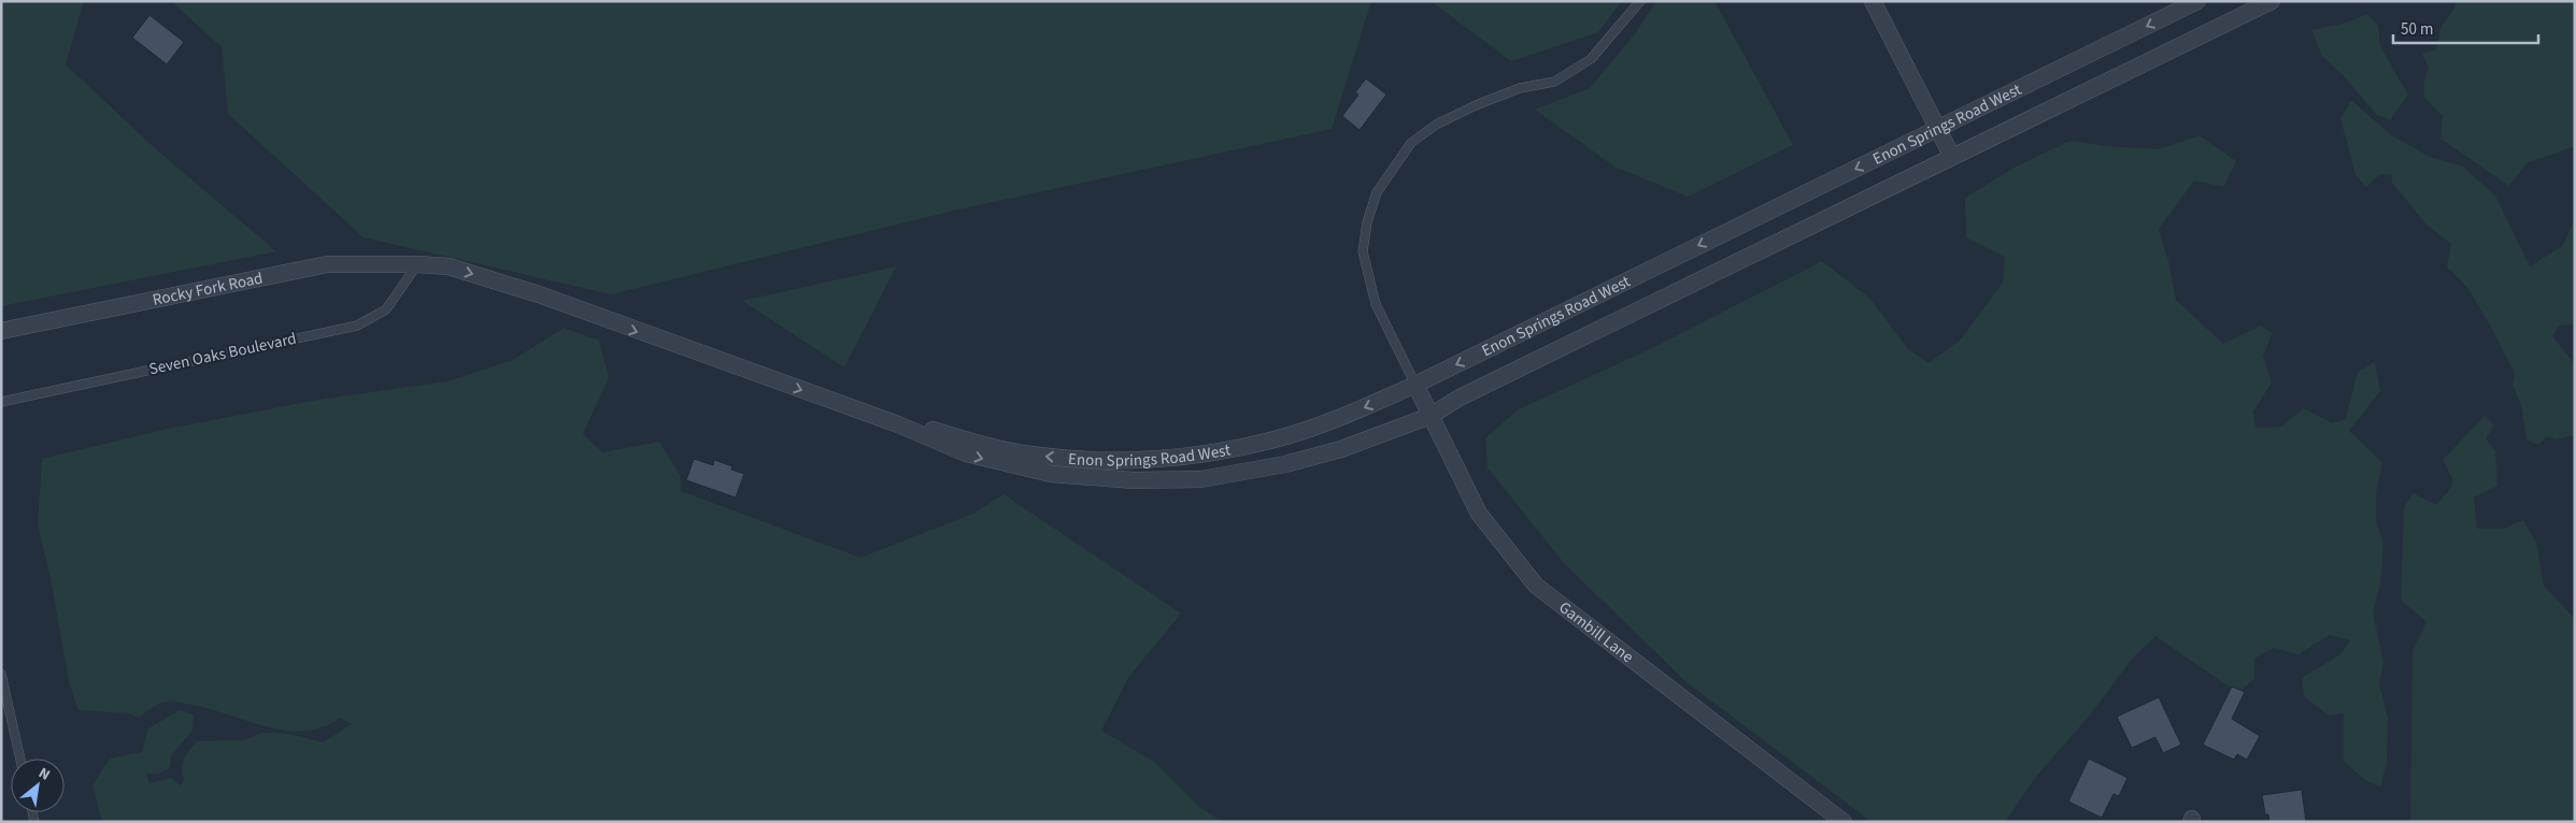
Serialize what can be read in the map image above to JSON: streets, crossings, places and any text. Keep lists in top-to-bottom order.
{
  "streets": {
    "street": ["Enon Springs Road West", "Rocky Fork Road", "Gambill Lane"],
    "lane": ["Seven Oaks Boulevard"]
  },
  "crossings": [
    ["Enon Springs Road West", "Rocky Fork Road"],
    ["Enon Springs Road West", "Gambill Lane"],
    ["Rocky Fork Road", "Seven Oaks Boulevard"]
  ],
  "one_way": ["Rocky Fork Road"],
  "scale_bar": "50 m",
  "north": "top right"
}
